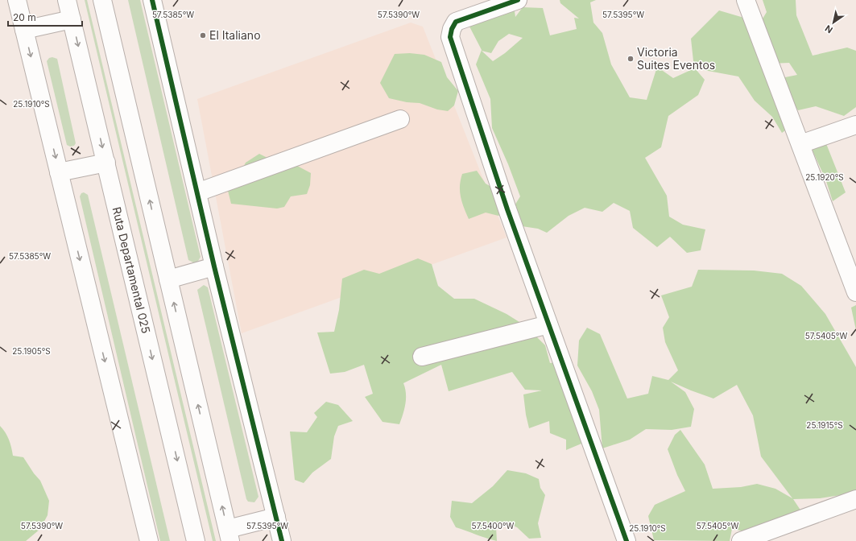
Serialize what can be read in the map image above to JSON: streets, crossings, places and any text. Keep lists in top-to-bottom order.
{
  "streets": {
    "main road": ["Ruta Departamental 025"]
  },
  "places": ["El Italiano", "Victoria Suites Eventos"],
  "scale_bar": "20 m",
  "north": "bottom left",
  "coordinates": [
    "57.5385°W",
    "57.5390°W",
    "57.5395°W",
    "25.1910°S",
    "25.1920°S",
    "57.5405°W",
    "25.1905°S",
    "25.1915°S",
    "57.5400°W"
  ]
}
